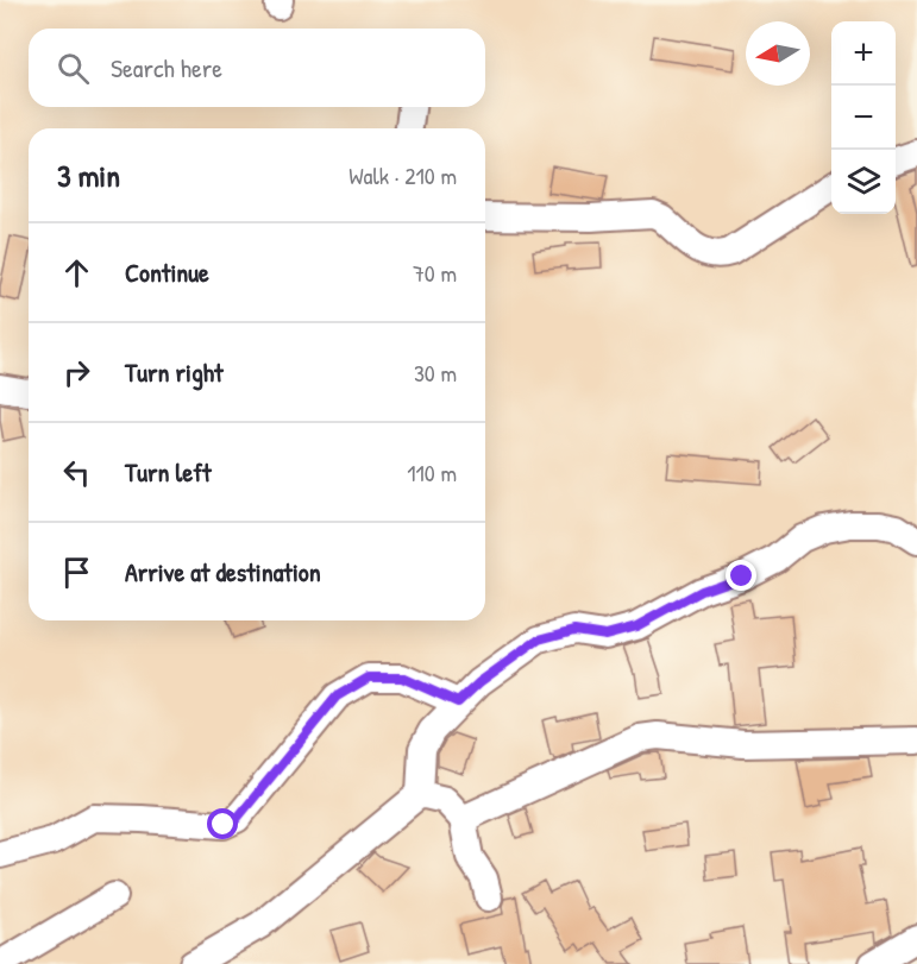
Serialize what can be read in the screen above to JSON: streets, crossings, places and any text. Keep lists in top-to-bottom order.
{
  "north": "left",
  "page": {
    "map_buttons": ["+", "−"],
    "search": "Search here",
    "heading": ["3 min", "Walk · 210 m"],
    "list": [
      ["Continue", "70 m"],
      ["Turn right", "30 m"],
      ["Turn left", "110 m"],
      "Arrive at destination"
    ]
  }
}
